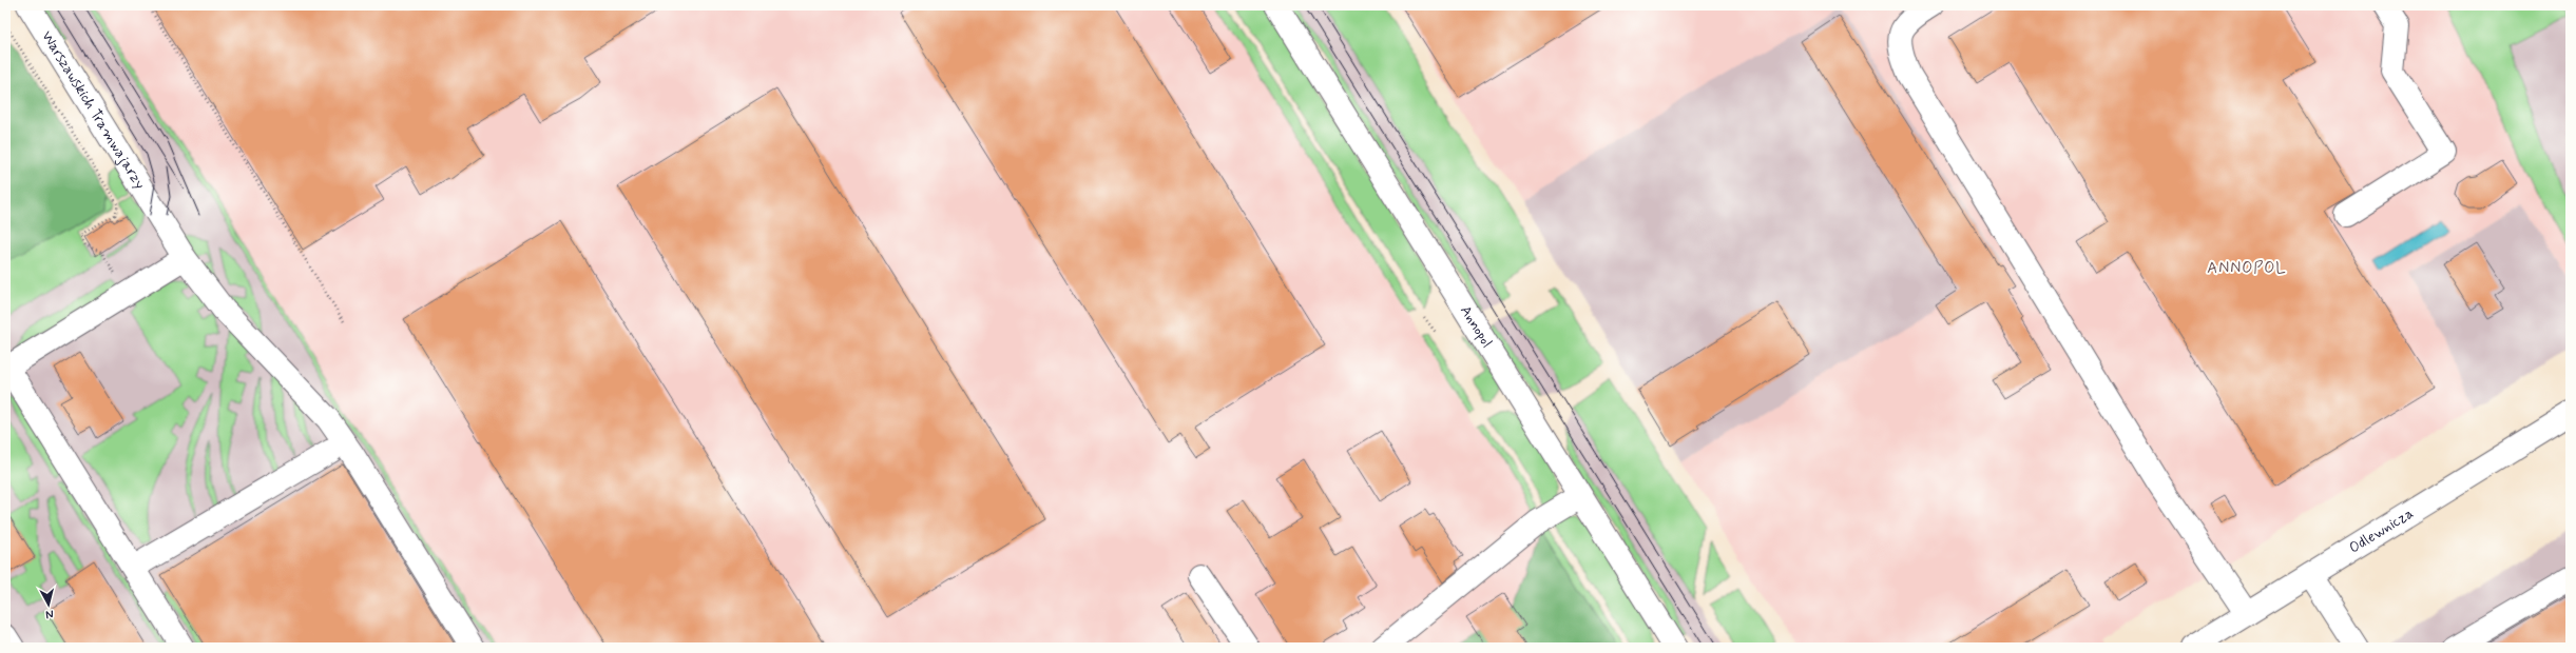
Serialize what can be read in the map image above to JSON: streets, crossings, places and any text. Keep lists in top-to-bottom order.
{
  "streets": {
    "street": ["Warszawskich Tramwajarzy", "Annopol", "Odlewnicza"]
  },
  "districts": ["ANNOPOL"],
  "north": "bottom"
}
